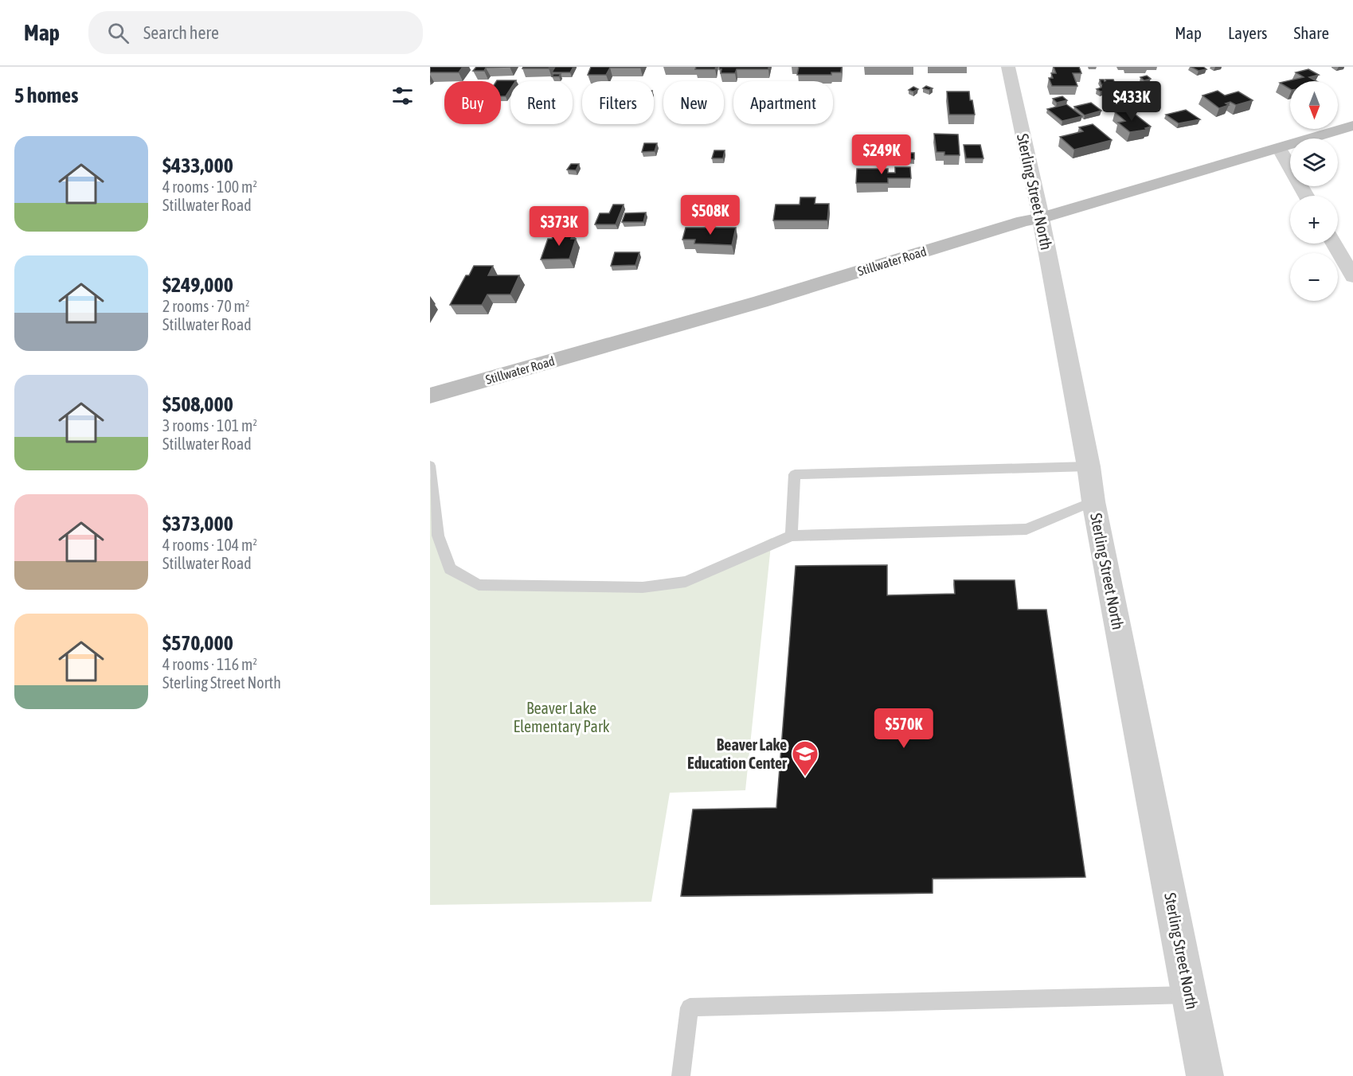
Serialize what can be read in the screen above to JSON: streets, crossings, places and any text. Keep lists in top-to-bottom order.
{
  "streets": {
    "main road": ["Stillwater Road"],
    "street": ["Sterling Street North"]
  },
  "crossings": [
    ["Sterling Street North", "Stillwater Road"]
  ],
  "parks": ["Beaver Lake Elementary Park"],
  "places": {
    "school or university": ["Beaver Lake Education Center"]
  },
  "north": "bottom",
  "page": {
    "header": "Map",
    "search": "Search here",
    "nav": ["Map", "Layers", "Share"],
    "heading": "5 homes",
    "map_buttons": ["+", "−"],
    "price": [
      "$433K",
      "$249K",
      "$508K",
      "$373K",
      "$570K"
    ],
    "chip": [
      "Buy",
      "Rent",
      "Filters",
      "New",
      "Apartment"
    ],
    "list": [
      {
        "name": "$433,000",
        "note": "4 rooms · 100 m² · Stillwater Road"
      },
      {
        "name": "$249,000",
        "note": "2 rooms · 70 m² · Stillwater Road"
      },
      {
        "name": "$508,000",
        "note": "3 rooms · 101 m² · Stillwater Road"
      },
      {
        "name": "$373,000",
        "note": "4 rooms · 104 m² · Stillwater Road"
      },
      {
        "name": "$570,000",
        "note": "4 rooms · 116 m² · Sterling Street North"
      }
    ]
  }
}
